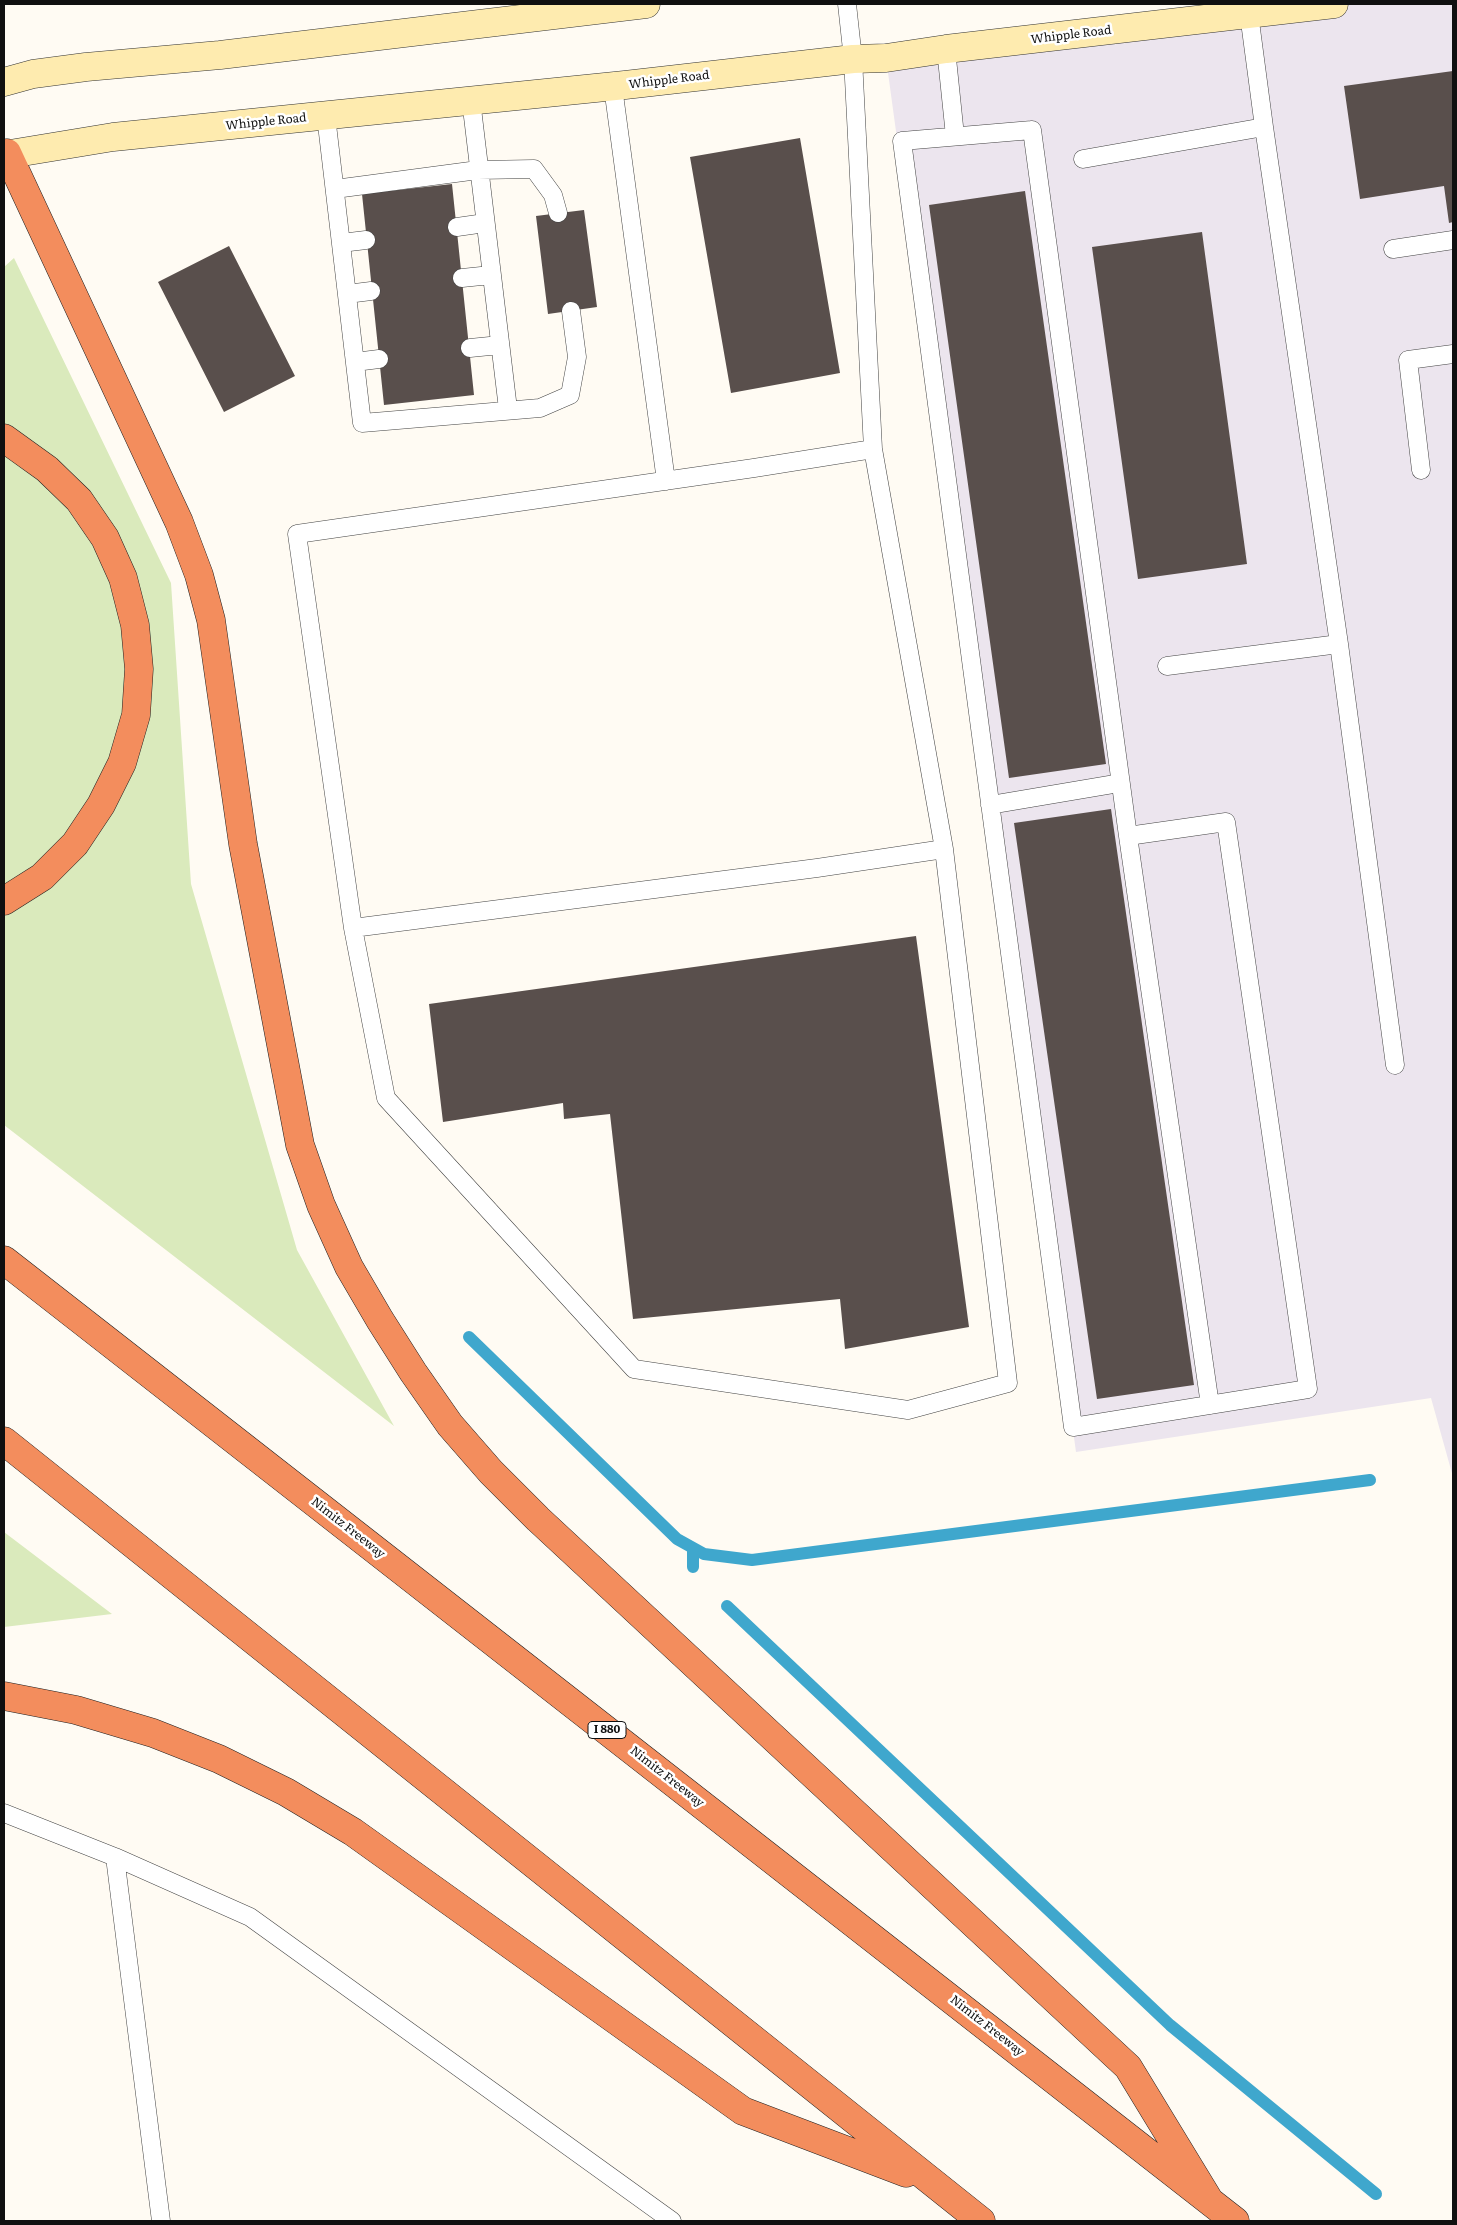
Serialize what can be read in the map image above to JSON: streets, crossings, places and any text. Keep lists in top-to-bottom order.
{
  "streets": {
    "highway": ["Nimitz Freeway", "I 880"],
    "main road": ["Whipple Road"]
  }
}
